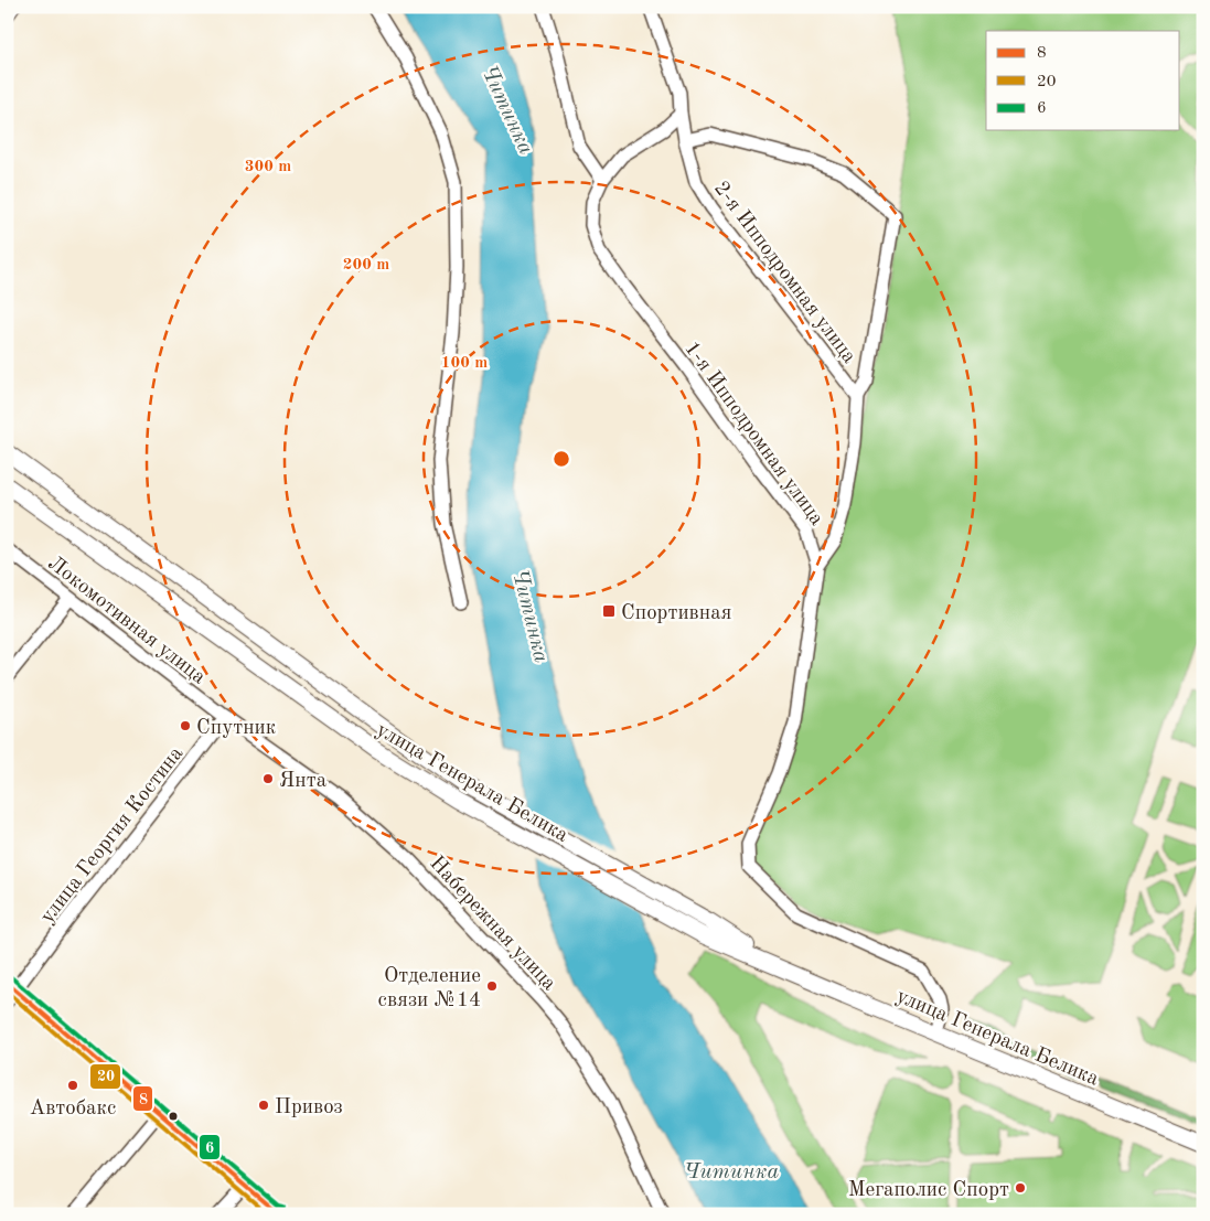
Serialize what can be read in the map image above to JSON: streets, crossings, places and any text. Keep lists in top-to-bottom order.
{
  "streets": {
    "main road": ["улица Генерала Белика"],
    "street": [
      "2-я Ипподромная улица",
      "1-я Ипподромная улица",
      "Локомотивная улица",
      "улица Георгия Костина",
      "Набережная улица"
    ]
  },
  "crossings": [
    ["2-я Ипподромная улица", "1-я Ипподромная улица"],
    ["1-я Ипподромная улица", "улица Генерала Белика"],
    ["Локомотивная улица", "улица Георгия Костина"],
    ["Локомотивная улица", "Набережная улица"],
    ["улица Георгия Костина", "Набережная улица"]
  ],
  "water": ["Читинка"],
  "places": {
    "transit": ["Спортивная"],
    "other": [
      "Спутник",
      "Янта",
      "Отделение связи №14",
      "Автобакс",
      "Привоз",
      "Мегаполис Спорт"
    ]
  },
  "lines": ["transit line 6", "transit line 8", "transit line 20"],
  "legend": ["8", "20", "6"],
  "rings": ["300 m", "200 m", "100 m"]
}
